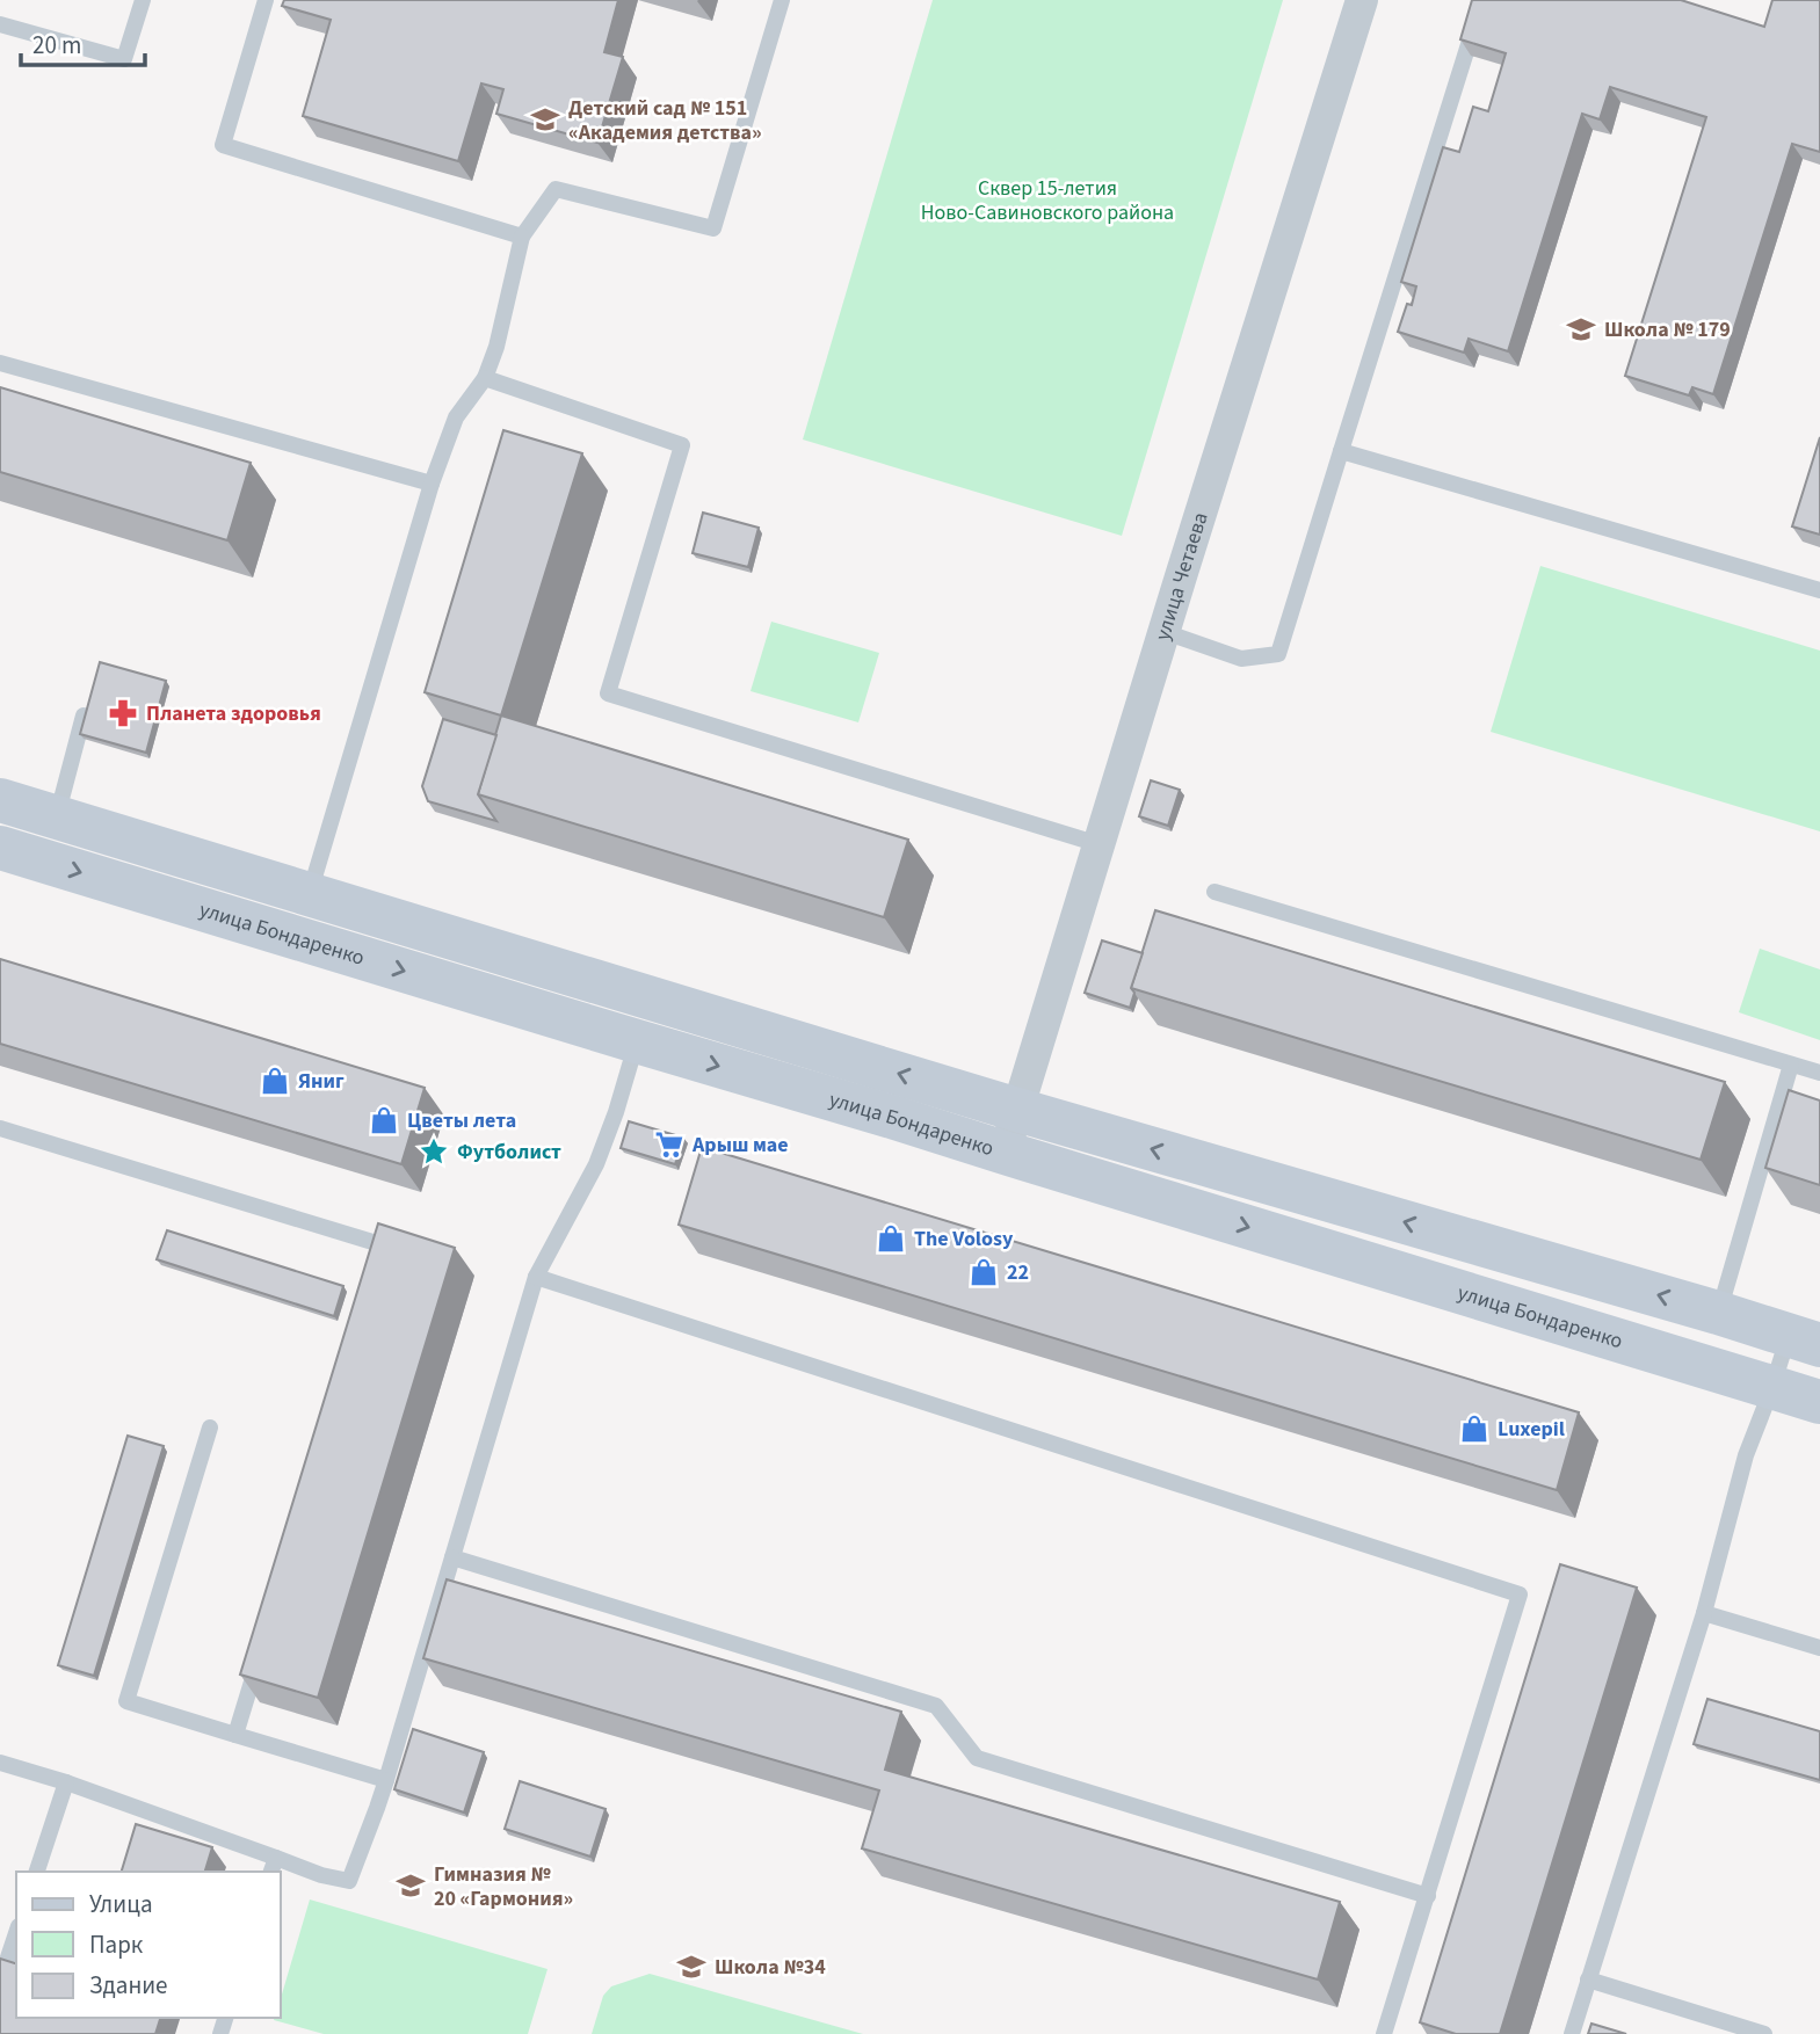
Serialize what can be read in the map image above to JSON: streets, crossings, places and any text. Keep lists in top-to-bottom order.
{
  "streets": {
    "street": ["улица Четаева", "улица Бондаренко"]
  },
  "crossings": [
    ["улица Четаева", "улица Бондаренко"]
  ],
  "parks": ["Сквер 15-летия Ново-Савиновского района"],
  "places": {
    "school or university": [
      "Детский сад № 151 «Академия детства»",
      "Школа № 179",
      "Гимназия № 20 «Гармония»",
      "Школа №34"
    ],
    "pharmacy": ["Планета здоровья"],
    "shop": [
      "Яниг",
      "Цветы лета",
      "The Volosy",
      "22",
      "Luxepil"
    ],
    "supermarket": ["Арыш мае"],
    "place": ["Футболист"]
  },
  "legend": ["Улица", "Парк", "Здание"],
  "scale_bar": "20 m"
}
